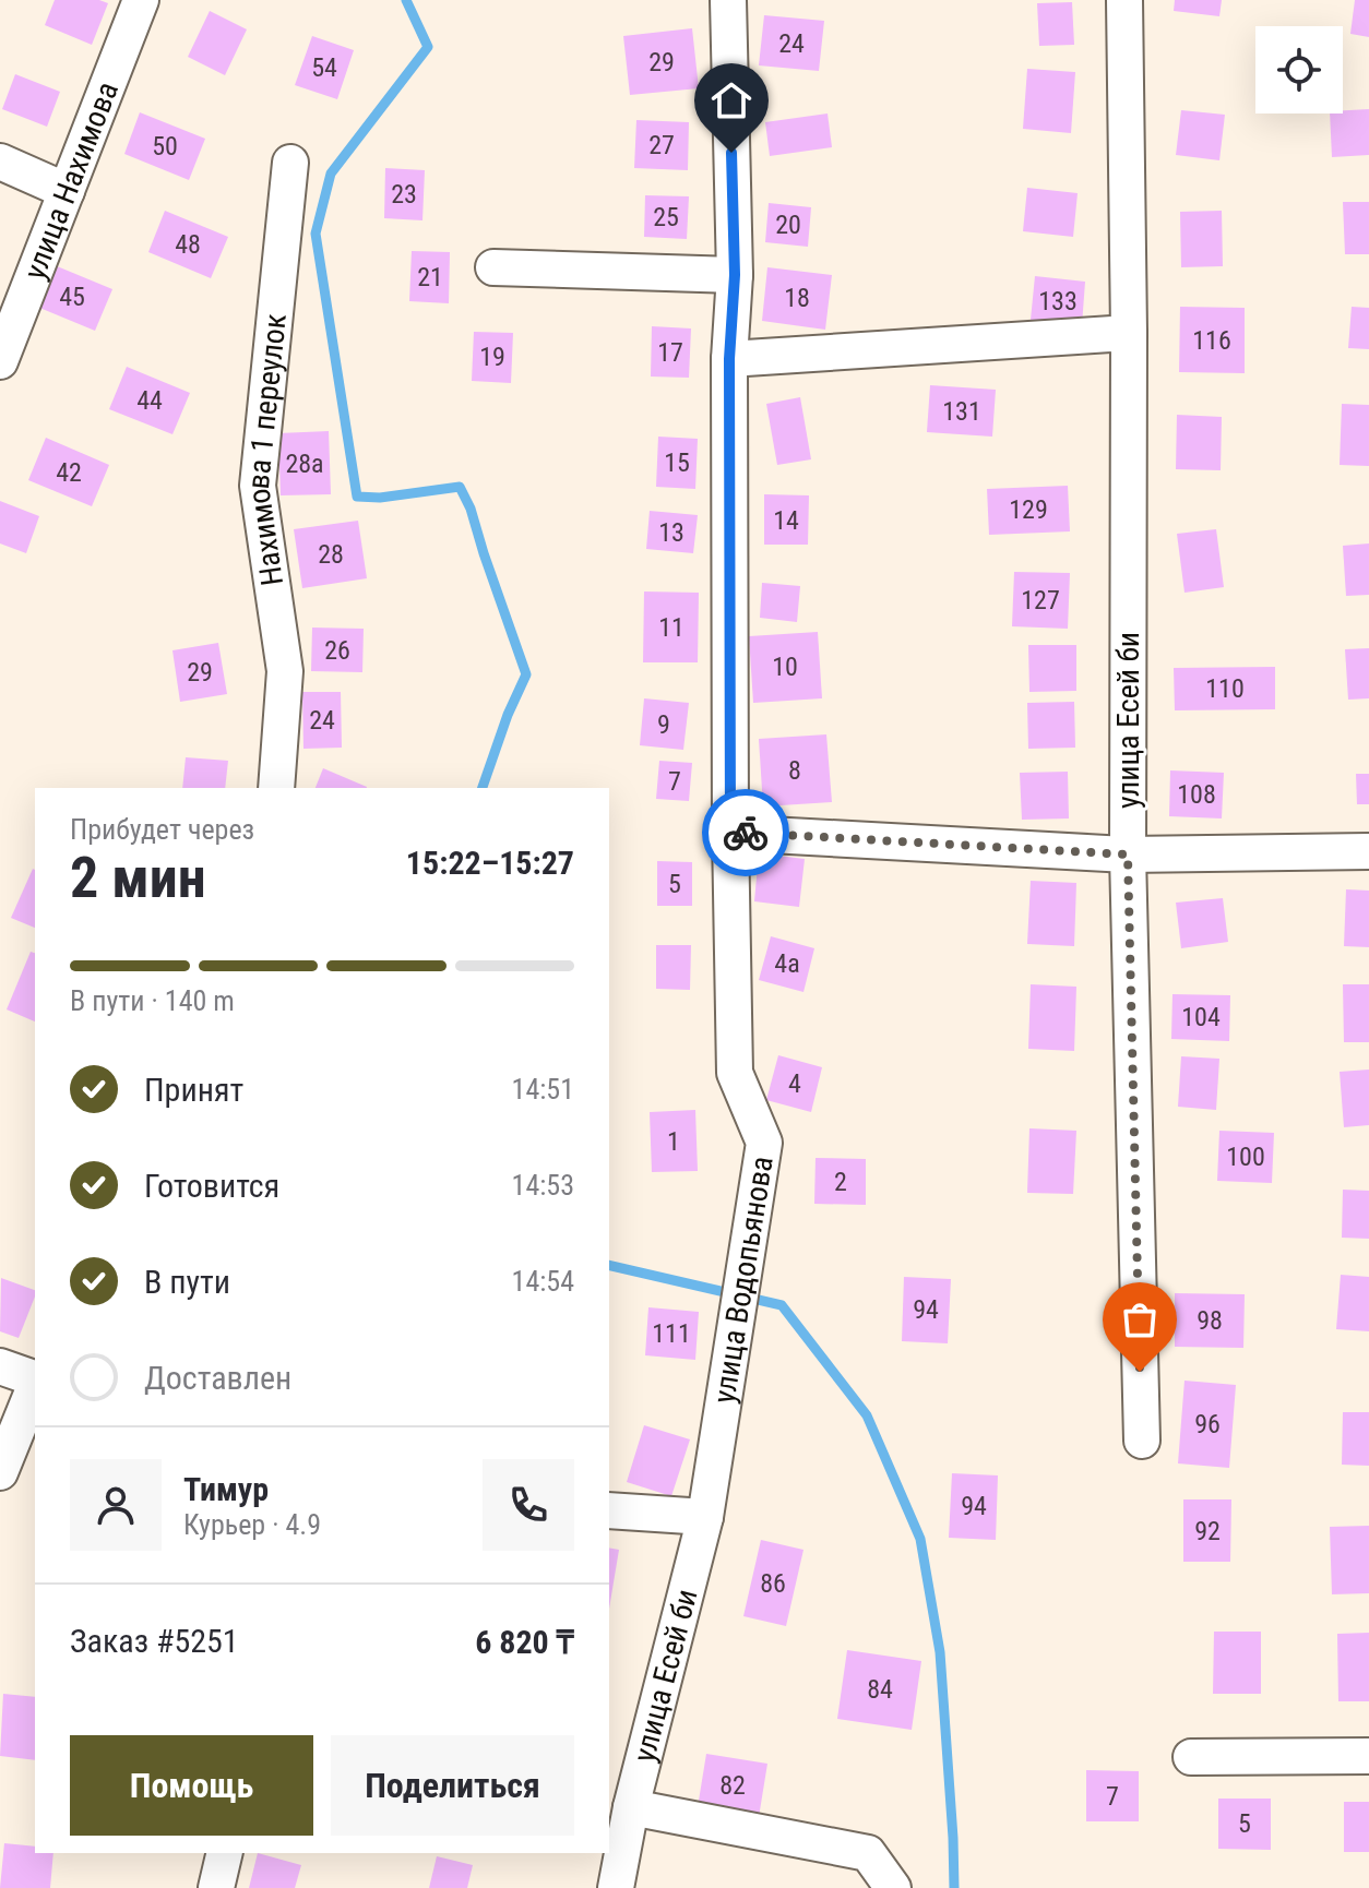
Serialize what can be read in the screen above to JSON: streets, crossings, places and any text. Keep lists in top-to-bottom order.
{
  "streets": {
    "street": [
      "улица Нахимова",
      "Нахимова 1 переулок",
      "улица Есей би",
      "улица Водопьянова"
    ]
  },
  "crossings": [
    ["улица Есей би", "улица Водопьянова"]
  ],
  "house_numbers": [
    "24",
    "29",
    "54",
    "27",
    "50",
    "23",
    "25",
    "20",
    "48",
    "21",
    "45",
    "18",
    "133",
    "116",
    "17",
    "19",
    "44",
    "131",
    "15",
    "28а",
    "42",
    "129",
    "14",
    "13",
    "28",
    "127",
    "11",
    "26",
    "10",
    "29",
    "110",
    "24",
    "9",
    "8",
    "7",
    "108",
    "5",
    "4а",
    "104",
    "4",
    "1",
    "100",
    "2",
    "94",
    "98",
    "111",
    "96",
    "94",
    "92",
    "86",
    "84",
    "82",
    "7",
    "5"
  ],
  "page": {
    "heading": ["2 мин", "Прибудет через", "15:22–15:27"],
    "panel": [
      "Тимур",
      "Курьер · 4.9",
      "Заказ #5251",
      "6 820 ₸"
    ],
    "bar": "В пути · 140 m",
    "list": [
      ["Принят", "14:51"],
      ["Готовится", "14:53"],
      ["В пути", "14:54"],
      "Доставлен"
    ],
    "buttons": ["Помощь", "Поделиться"]
  }
}
